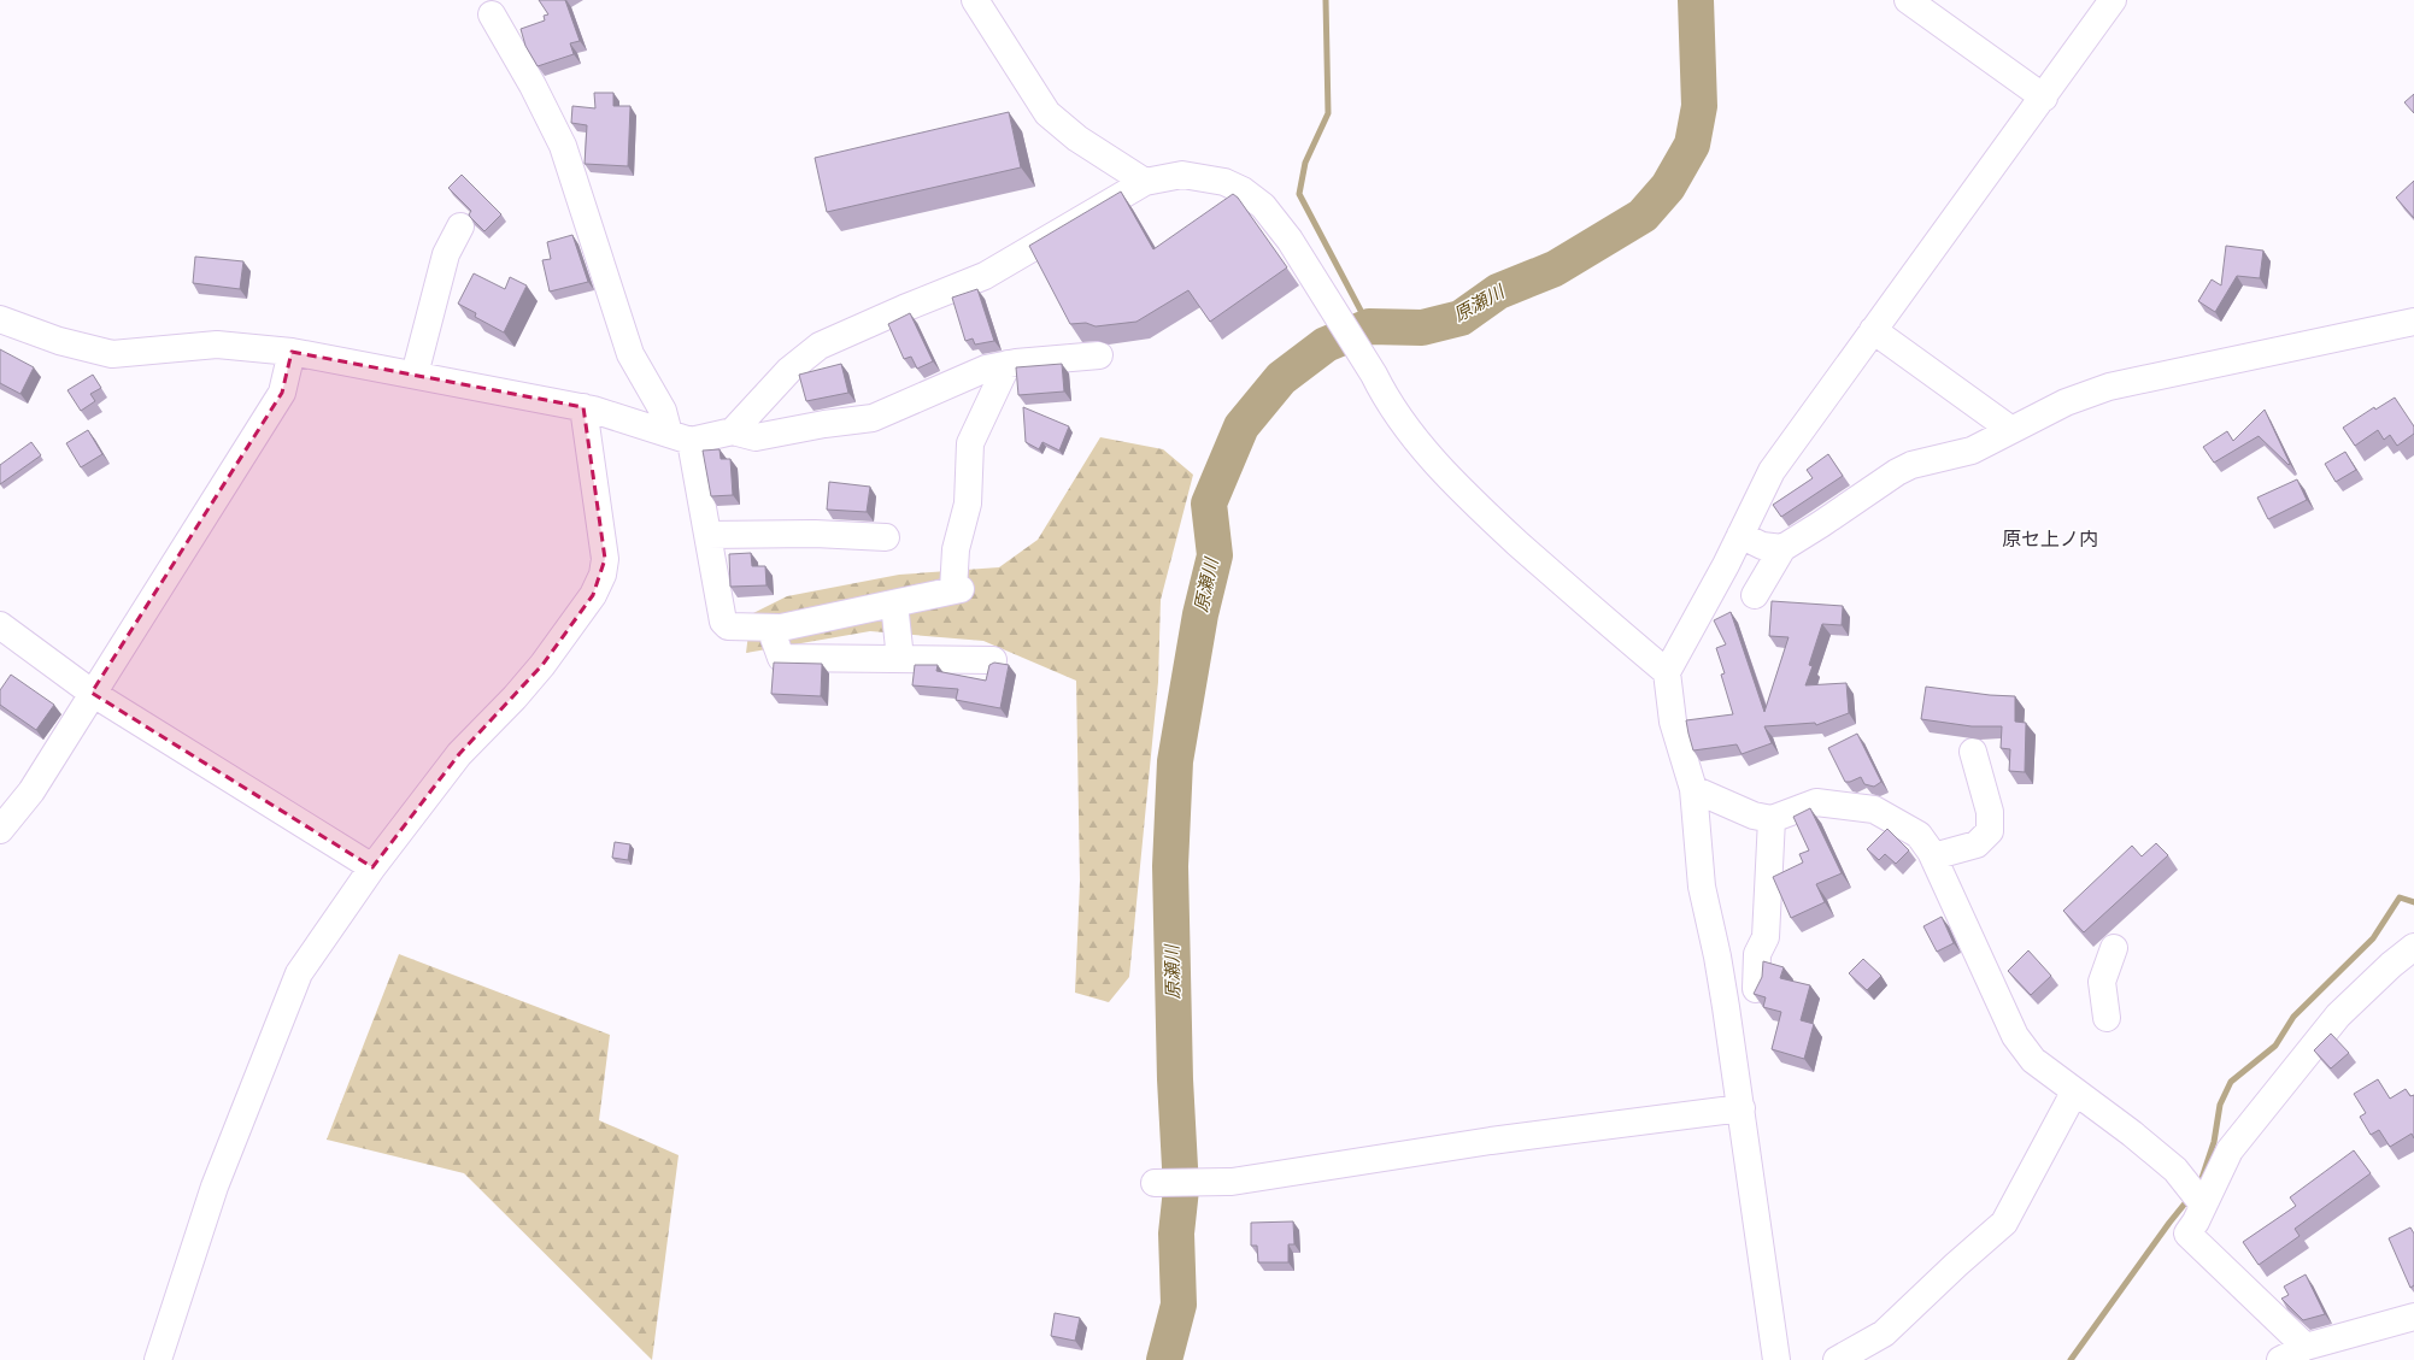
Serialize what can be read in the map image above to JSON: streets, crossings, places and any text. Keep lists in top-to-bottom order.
{
  "districts": ["原セ上ノ内"],
  "water": ["原瀬川"]
}
